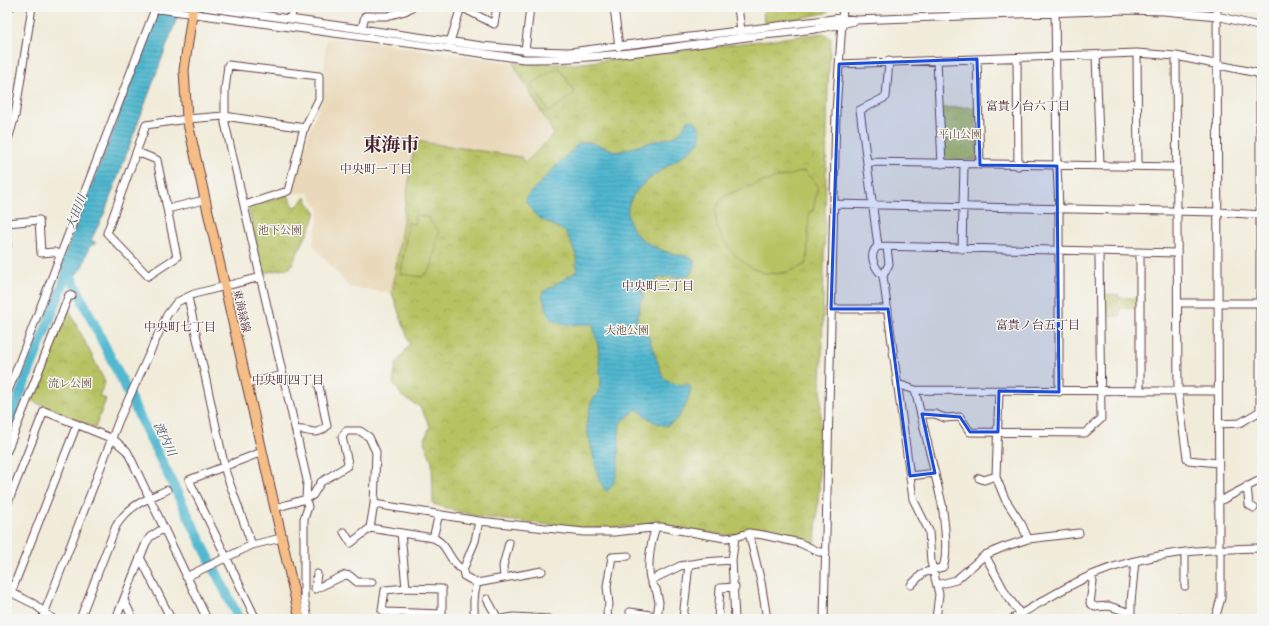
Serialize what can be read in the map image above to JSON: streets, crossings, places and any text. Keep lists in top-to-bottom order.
{
  "streets": {
    "main road": ["東海緑線"]
  },
  "districts": [
    "富貴ノ台六丁目",
    "東海市",
    "中央町一丁目",
    "中央町三丁目",
    "富貴ノ台五丁目",
    "中央町七丁目",
    "中央町四丁目"
  ],
  "water": ["大田川", "渡内川"],
  "parks": [
    "平山公園",
    "池下公園",
    "大池公園",
    "流レ公園"
  ]
}
